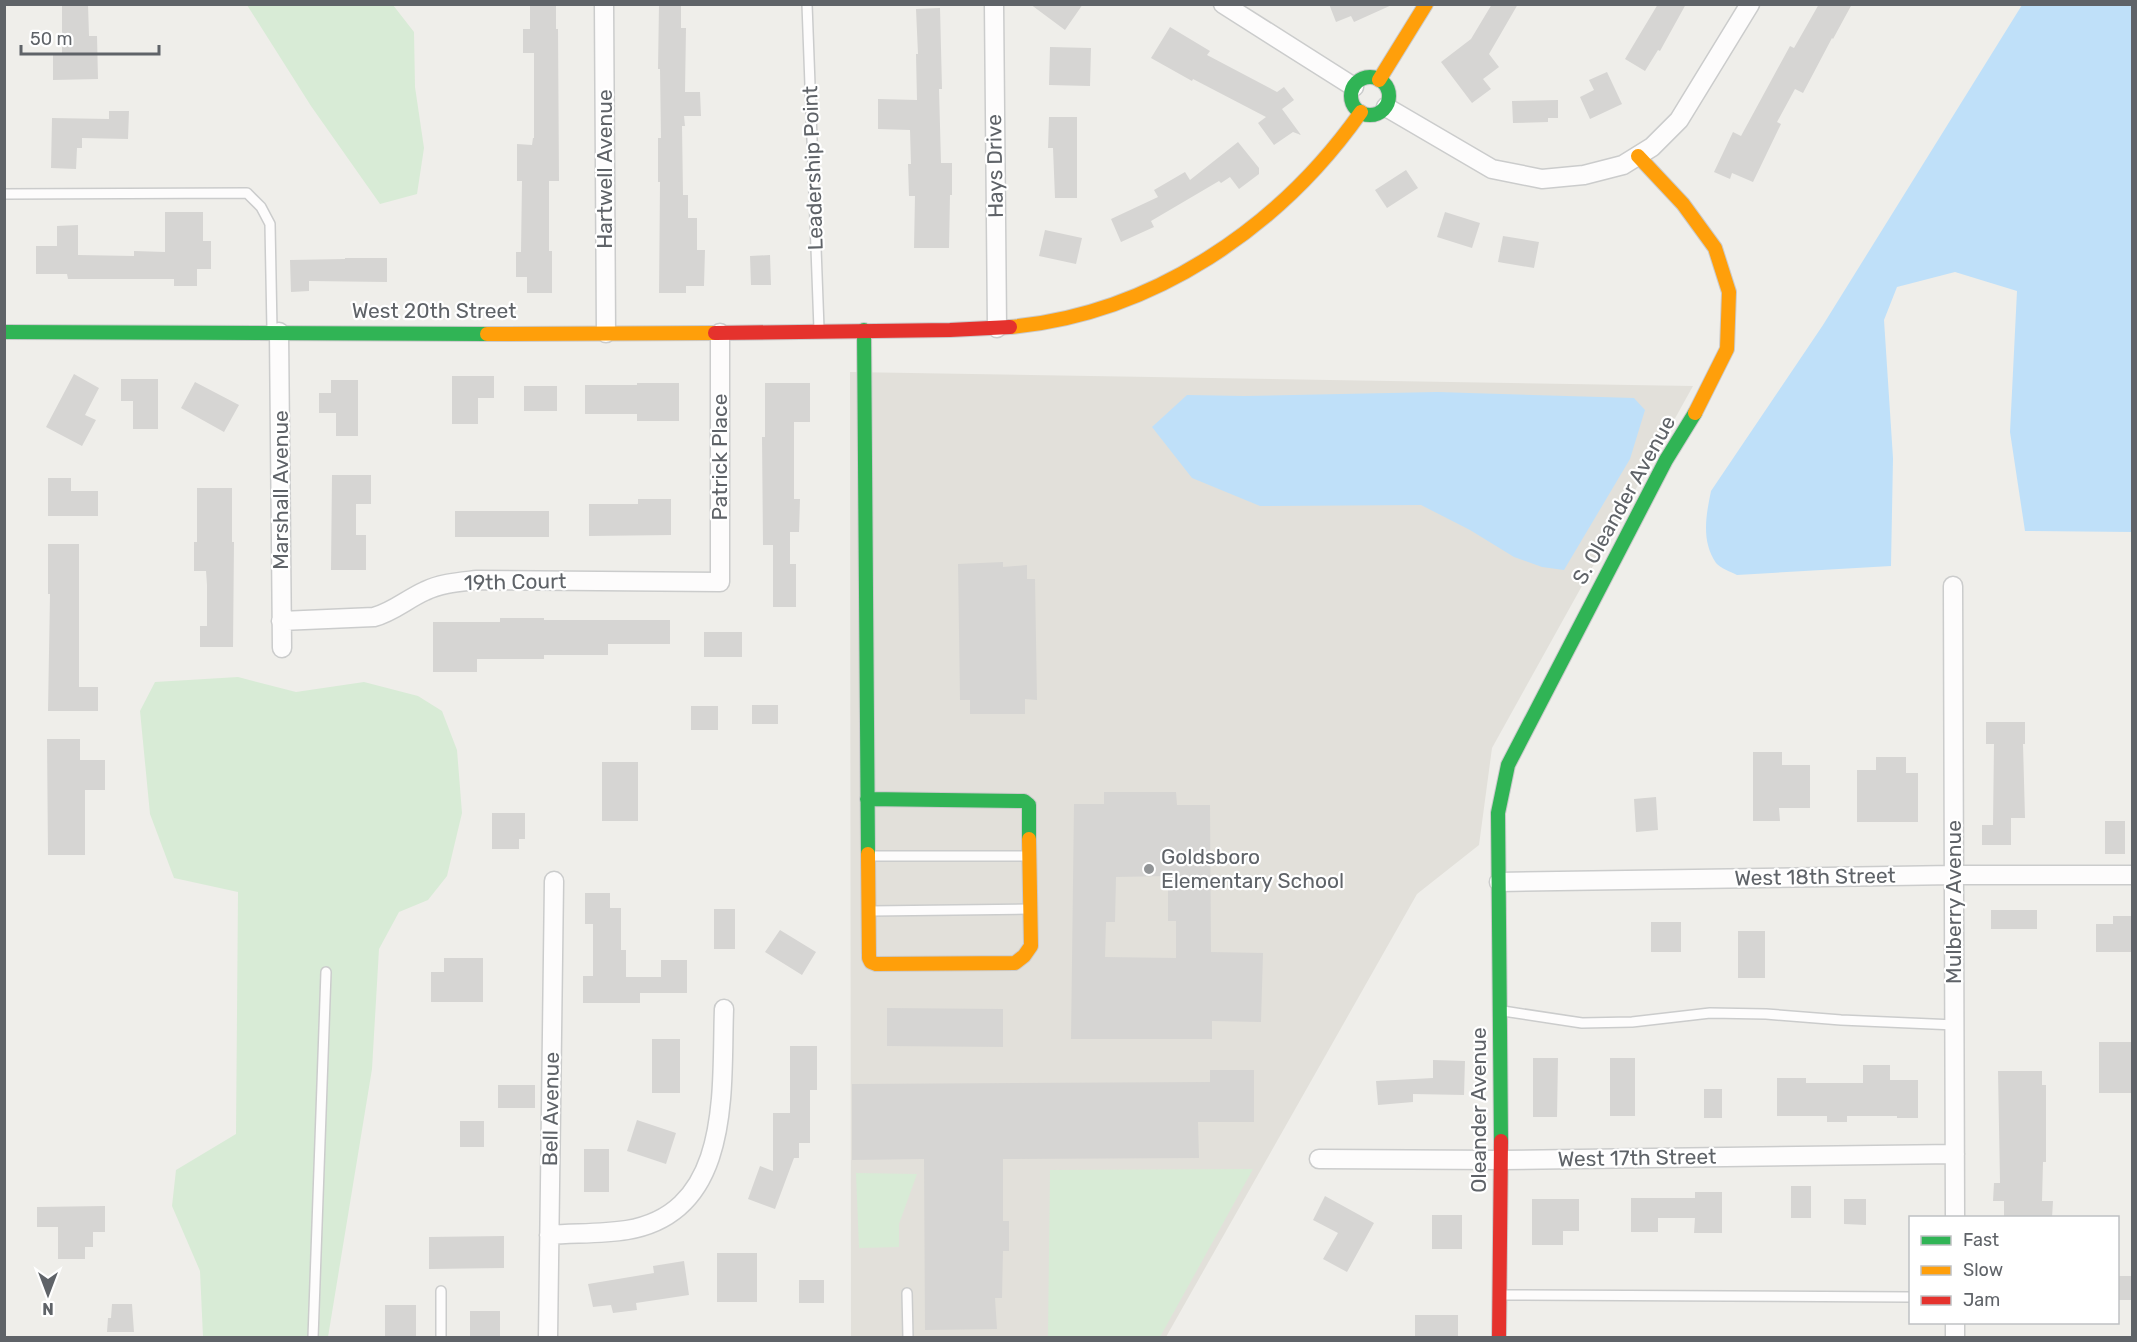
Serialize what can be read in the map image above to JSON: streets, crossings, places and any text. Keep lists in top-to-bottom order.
{
  "streets": {
    "street": [
      "Hays Drive",
      "Hartwell Avenue",
      "West 20th Street",
      "Patrick Place",
      "Marshall Avenue",
      "S. Oleander Avenue",
      "19th Court",
      "West 18th Street",
      "Mulberry Avenue",
      "Bell Avenue",
      "Oleander Avenue",
      "West 17th Street"
    ],
    "lane": ["Leadership Point"]
  },
  "crossings": [
    ["Hays Drive", "West 20th Street"],
    ["Leadership Point", "West 20th Street"],
    ["Hartwell Avenue", "West 20th Street"],
    ["West 20th Street", "Patrick Place"],
    ["West 20th Street", "Marshall Avenue"],
    ["Patrick Place", "19th Court"],
    ["Marshall Avenue", "19th Court"],
    ["S. Oleander Avenue", "West 18th Street"],
    ["S. Oleander Avenue", "Oleander Avenue"],
    ["West 18th Street", "Mulberry Avenue"],
    ["West 18th Street", "Oleander Avenue"],
    ["Mulberry Avenue", "West 17th Street"],
    ["Oleander Avenue", "West 17th Street"]
  ],
  "places": ["Goldsboro Elementary School"],
  "legend": ["Fast", "Slow", "Jam"],
  "scale_bar": "50 m",
  "north": "bottom"
}
